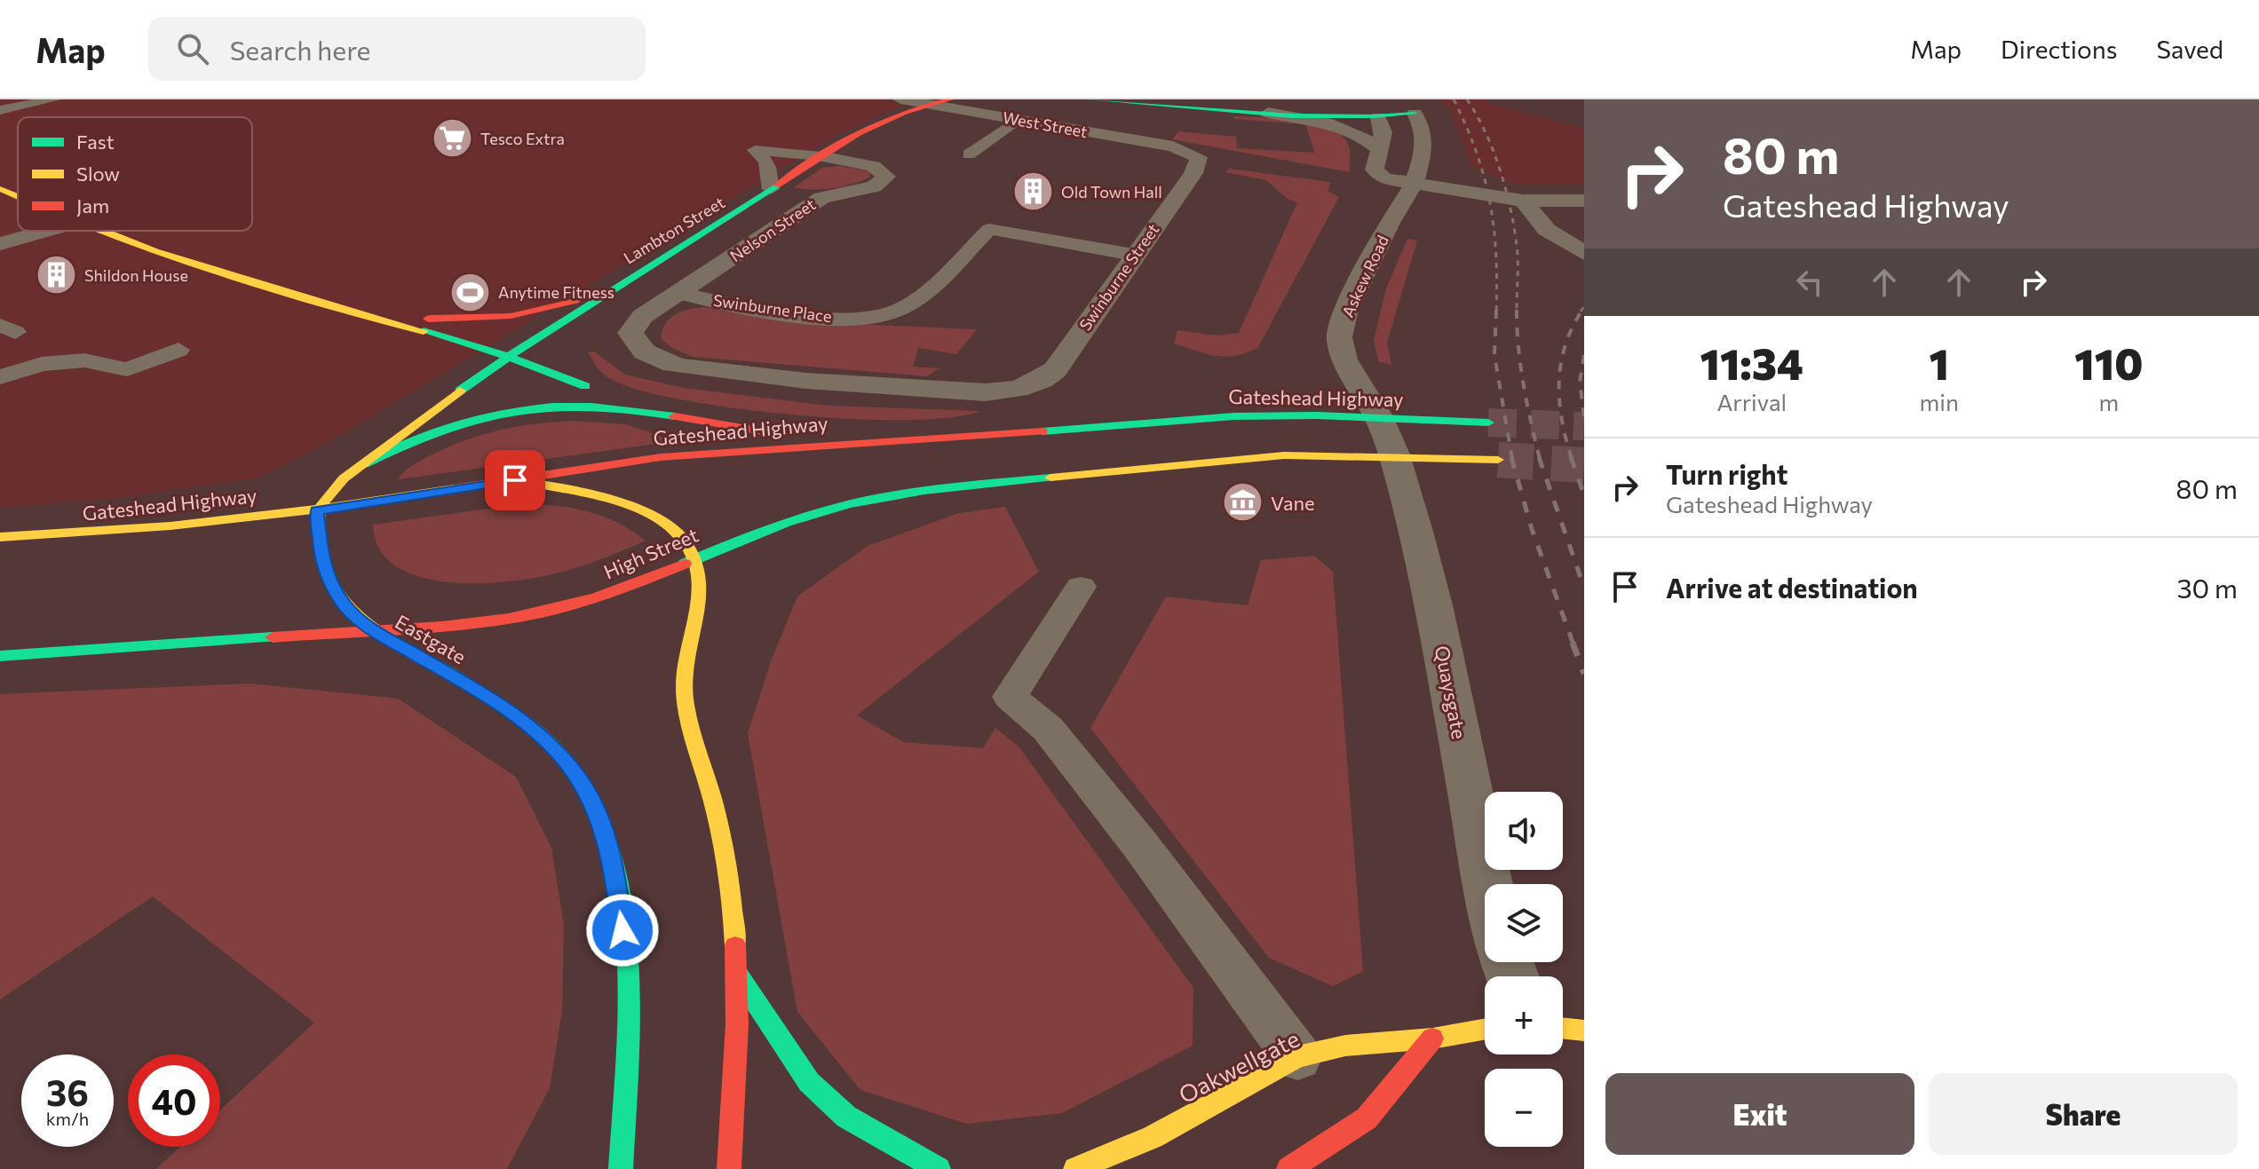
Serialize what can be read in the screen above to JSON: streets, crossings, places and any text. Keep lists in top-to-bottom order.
{
  "streets": {
    "main road": [
      "Lambton Street",
      "Askew Road",
      "Gateshead Highway",
      "High Street",
      "Eastgate",
      "Oakwellgate"
    ],
    "street": [
      "West Street",
      "Nelson Street",
      "Swinburne Street",
      "Quaysgate"
    ],
    "lane": ["Swinburne Place"]
  },
  "crossings": [
    ["West Street", "Swinburne Street"],
    ["Lambton Street", "Nelson Street"],
    ["Nelson Street", "Swinburne Street"],
    ["Nelson Street", "Swinburne Place"],
    ["Askew Road", "Gateshead Highway"],
    ["Askew Road", "Quaysgate"],
    ["Swinburne Street", "Swinburne Place"],
    ["Gateshead Highway", "High Street"],
    ["Gateshead Highway", "Eastgate"],
    ["Gateshead Highway", "Quaysgate"],
    ["High Street", "Eastgate"]
  ],
  "places": {
    "supermarket": ["Tesco Extra"],
    "building": ["Old Town Hall", "Shildon House"],
    "sports": ["Anytime Fitness"],
    "museum": ["Vane"]
  },
  "legend": ["Fast", "Slow", "Jam"],
  "page": {
    "header": "Map",
    "search": "Search here",
    "nav": ["Map", "Directions", "Saved"],
    "turn": ["80 m", "Gateshead Highway"],
    "eta": [
      "11:34",
      "Arrival",
      "1",
      "min",
      "110",
      "m"
    ],
    "list": [
      {
        "name": "Turn right",
        "note": "Gateshead Highway",
        "value": "80 m"
      },
      {
        "name": "Arrive at destination",
        "value": "30 m"
      }
    ],
    "map_buttons": ["+", "−"],
    "speed": "36 km/h",
    "limit": "40",
    "buttons": ["Exit", "Share"]
  }
}
